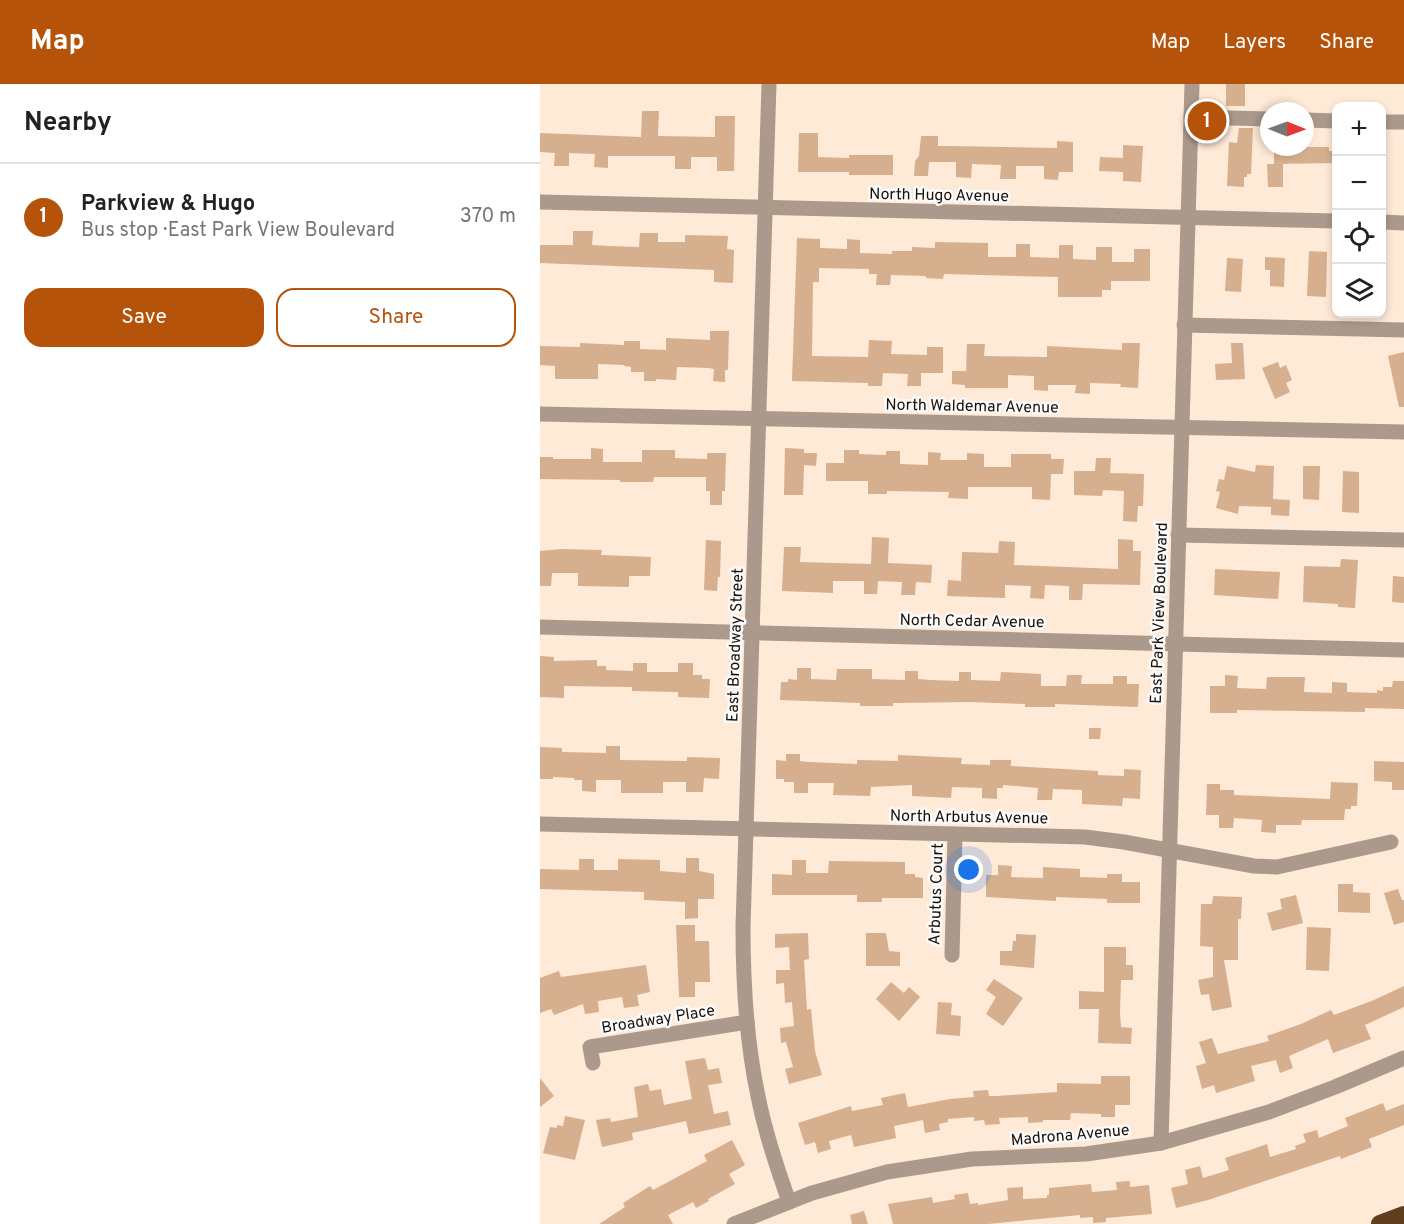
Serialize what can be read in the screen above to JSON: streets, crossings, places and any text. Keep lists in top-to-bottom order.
{
  "streets": {
    "street": [
      "North Hugo Avenue",
      "North Waldemar Avenue",
      "East Park View Boulevard",
      "North Cedar Avenue",
      "East Broadway Street",
      "North Arbutus Avenue",
      "Arbutus Court",
      "Broadway Place",
      "Madrona Avenue"
    ]
  },
  "crossings": [
    ["North Hugo Avenue", "East Park View Boulevard"],
    ["North Hugo Avenue", "East Broadway Street"],
    ["North Waldemar Avenue", "East Park View Boulevard"],
    ["North Waldemar Avenue", "East Broadway Street"],
    ["East Park View Boulevard", "North Cedar Avenue"],
    ["East Park View Boulevard", "North Arbutus Avenue"],
    ["East Park View Boulevard", "Madrona Avenue"],
    ["North Cedar Avenue", "East Broadway Street"],
    ["East Broadway Street", "North Arbutus Avenue"],
    ["East Broadway Street", "Broadway Place"],
    ["East Broadway Street", "Madrona Avenue"],
    ["North Arbutus Avenue", "Arbutus Court"]
  ],
  "north": "right",
  "page": {
    "header": "Map",
    "nav": ["Map", "Layers", "Share"],
    "heading": "Nearby",
    "pins": "1",
    "map_buttons": ["+", "−"],
    "list": [
      {
        "mark": "1",
        "name": "Parkview & Hugo",
        "note": "Bus stop · East Park View Boulevard",
        "value": "370 m"
      }
    ],
    "buttons": ["Save", "Share"]
  }
}
